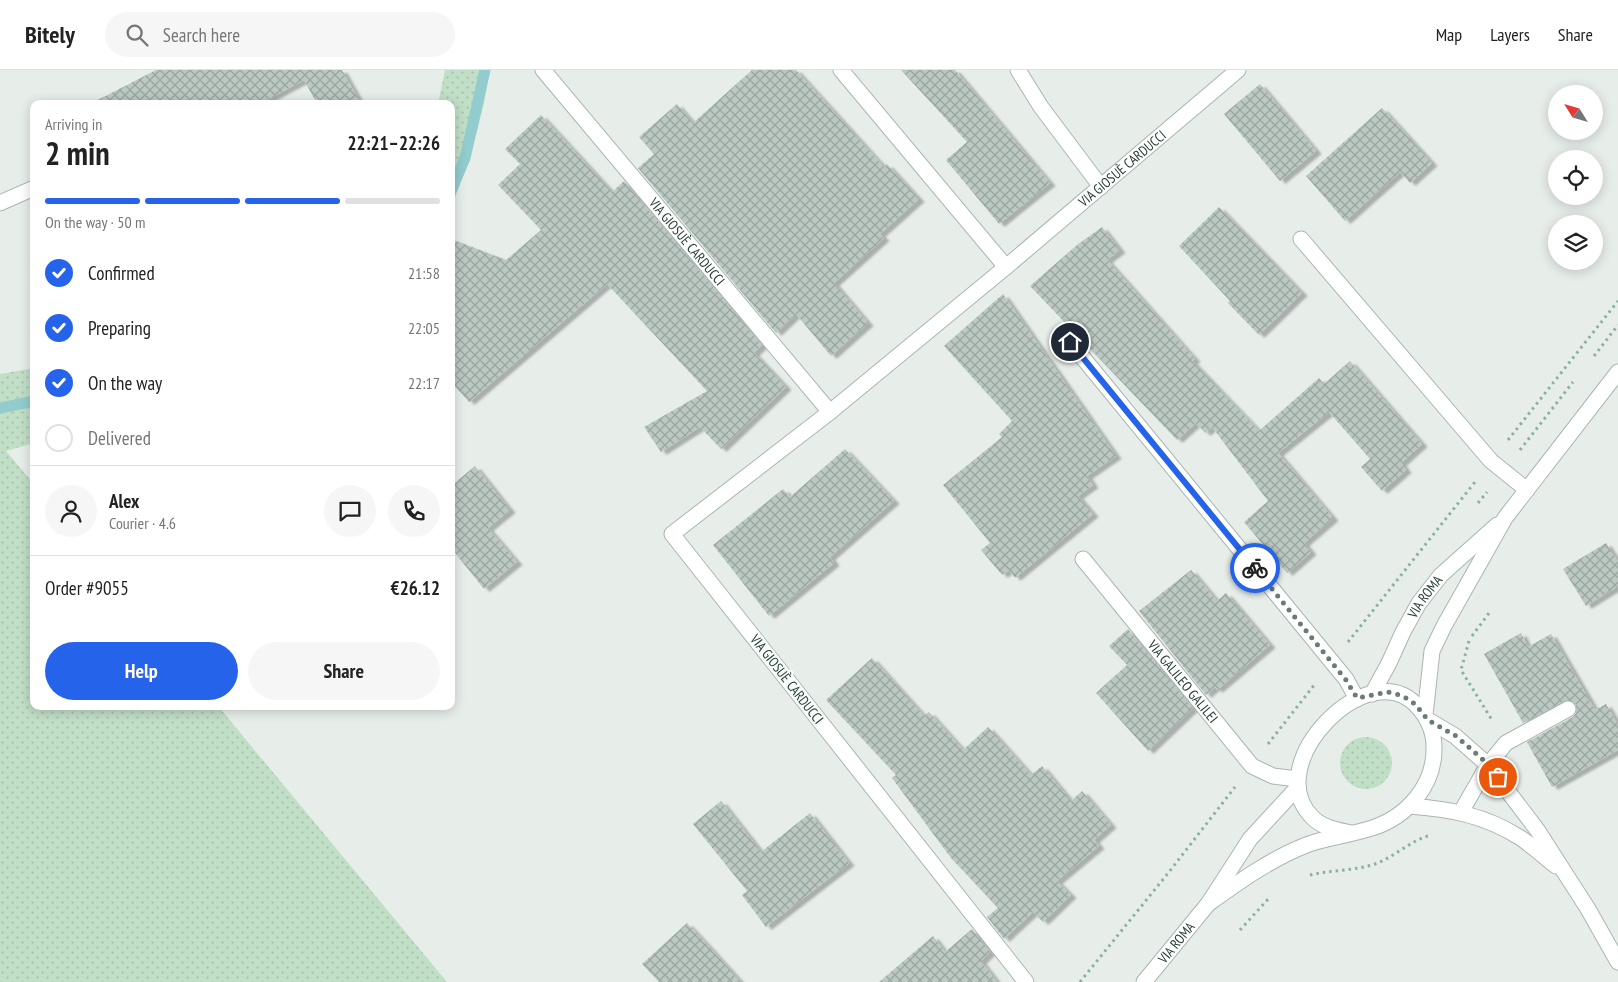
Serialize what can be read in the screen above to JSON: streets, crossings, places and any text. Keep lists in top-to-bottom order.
{
  "streets": {
    "street": ["VIA GIOSUÈ CARDUCCI", "VIA ROMA", "VIA GALILEO GALILEI"]
  },
  "crossings": [
    ["VIA ROMA", "VIA GALILEO GALILEI"]
  ],
  "north": "top left",
  "page": {
    "header": "Bitely",
    "search": "Search here",
    "nav": ["Map", "Layers", "Share"],
    "heading": ["2 min", "Arriving in", "22:21–22:26"],
    "panel": [
      "Alex",
      "Courier · 4.6",
      "Order #9055",
      "€26.12"
    ],
    "bar": "On the way · 50 m",
    "list": [
      ["Confirmed", "21:58"],
      ["Preparing", "22:05"],
      ["On the way", "22:17"],
      "Delivered"
    ],
    "buttons": ["Help", "Share"]
  }
}
